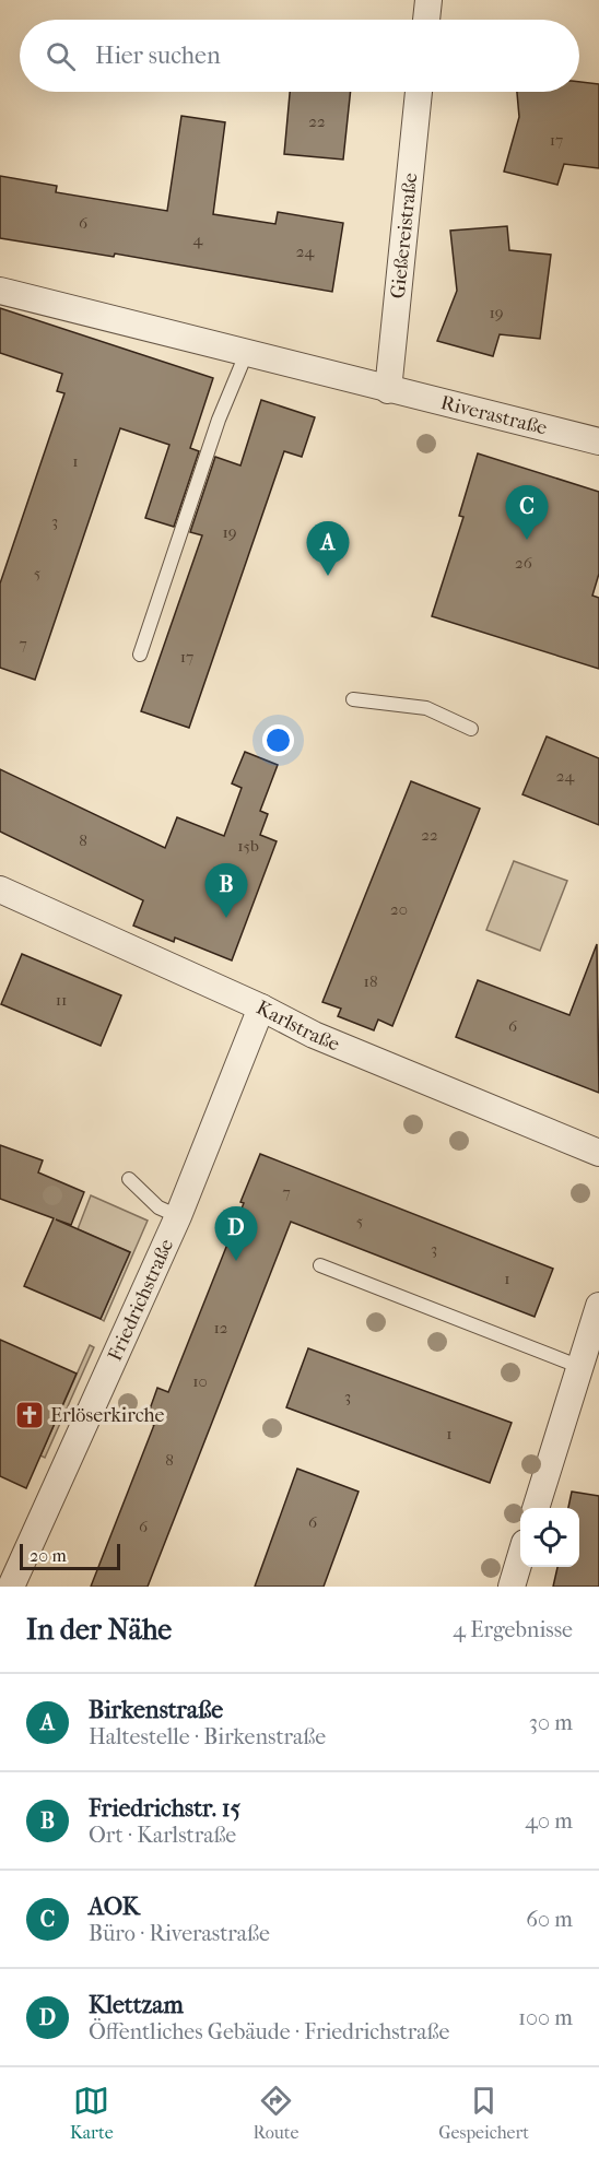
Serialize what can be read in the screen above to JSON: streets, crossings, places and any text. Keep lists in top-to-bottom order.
{
  "streets": {
    "street": [
      "Gießereistraße",
      "Riverastraße",
      "Karlstraße",
      "Friedrichstraße"
    ]
  },
  "crossings": [
    ["Gießereistraße", "Riverastraße"],
    ["Karlstraße", "Friedrichstraße"]
  ],
  "places": {
    "church": ["Erlöserkirche"]
  },
  "house_numbers": [
    "22",
    "17",
    "6",
    "4",
    "24",
    "19",
    "1",
    "3",
    "19",
    "26",
    "5",
    "7",
    "17",
    "24",
    "22",
    "8",
    "15b",
    "20",
    "18",
    "11",
    "6",
    "7",
    "5",
    "3",
    "1",
    "12",
    "10",
    "3",
    "1",
    "8",
    "6",
    "6"
  ],
  "scale_bar": "20 m",
  "page": {
    "search": "Hier suchen",
    "pins": [
      "C",
      "A",
      "B",
      "D"
    ],
    "scale": "20 m",
    "heading": ["In der Nähe", "4 Ergebnisse"],
    "list": [
      {
        "mark": "A",
        "name": "Birkenstraße",
        "note": "Haltestelle · Birkenstraße",
        "value": "30 m"
      },
      {
        "mark": "B",
        "name": "Friedrichstr. 15",
        "note": "Ort · Karlstraße",
        "value": "40 m"
      },
      {
        "mark": "C",
        "name": "AOK",
        "note": "Büro · Riverastraße",
        "value": "60 m"
      },
      {
        "mark": "D",
        "name": "Klettzam",
        "note": "Öffentliches Gebäude · Friedrichstraße",
        "value": "100 m"
      }
    ],
    "nav": ["Karte", "Route", "Gespeichert"]
  }
}
